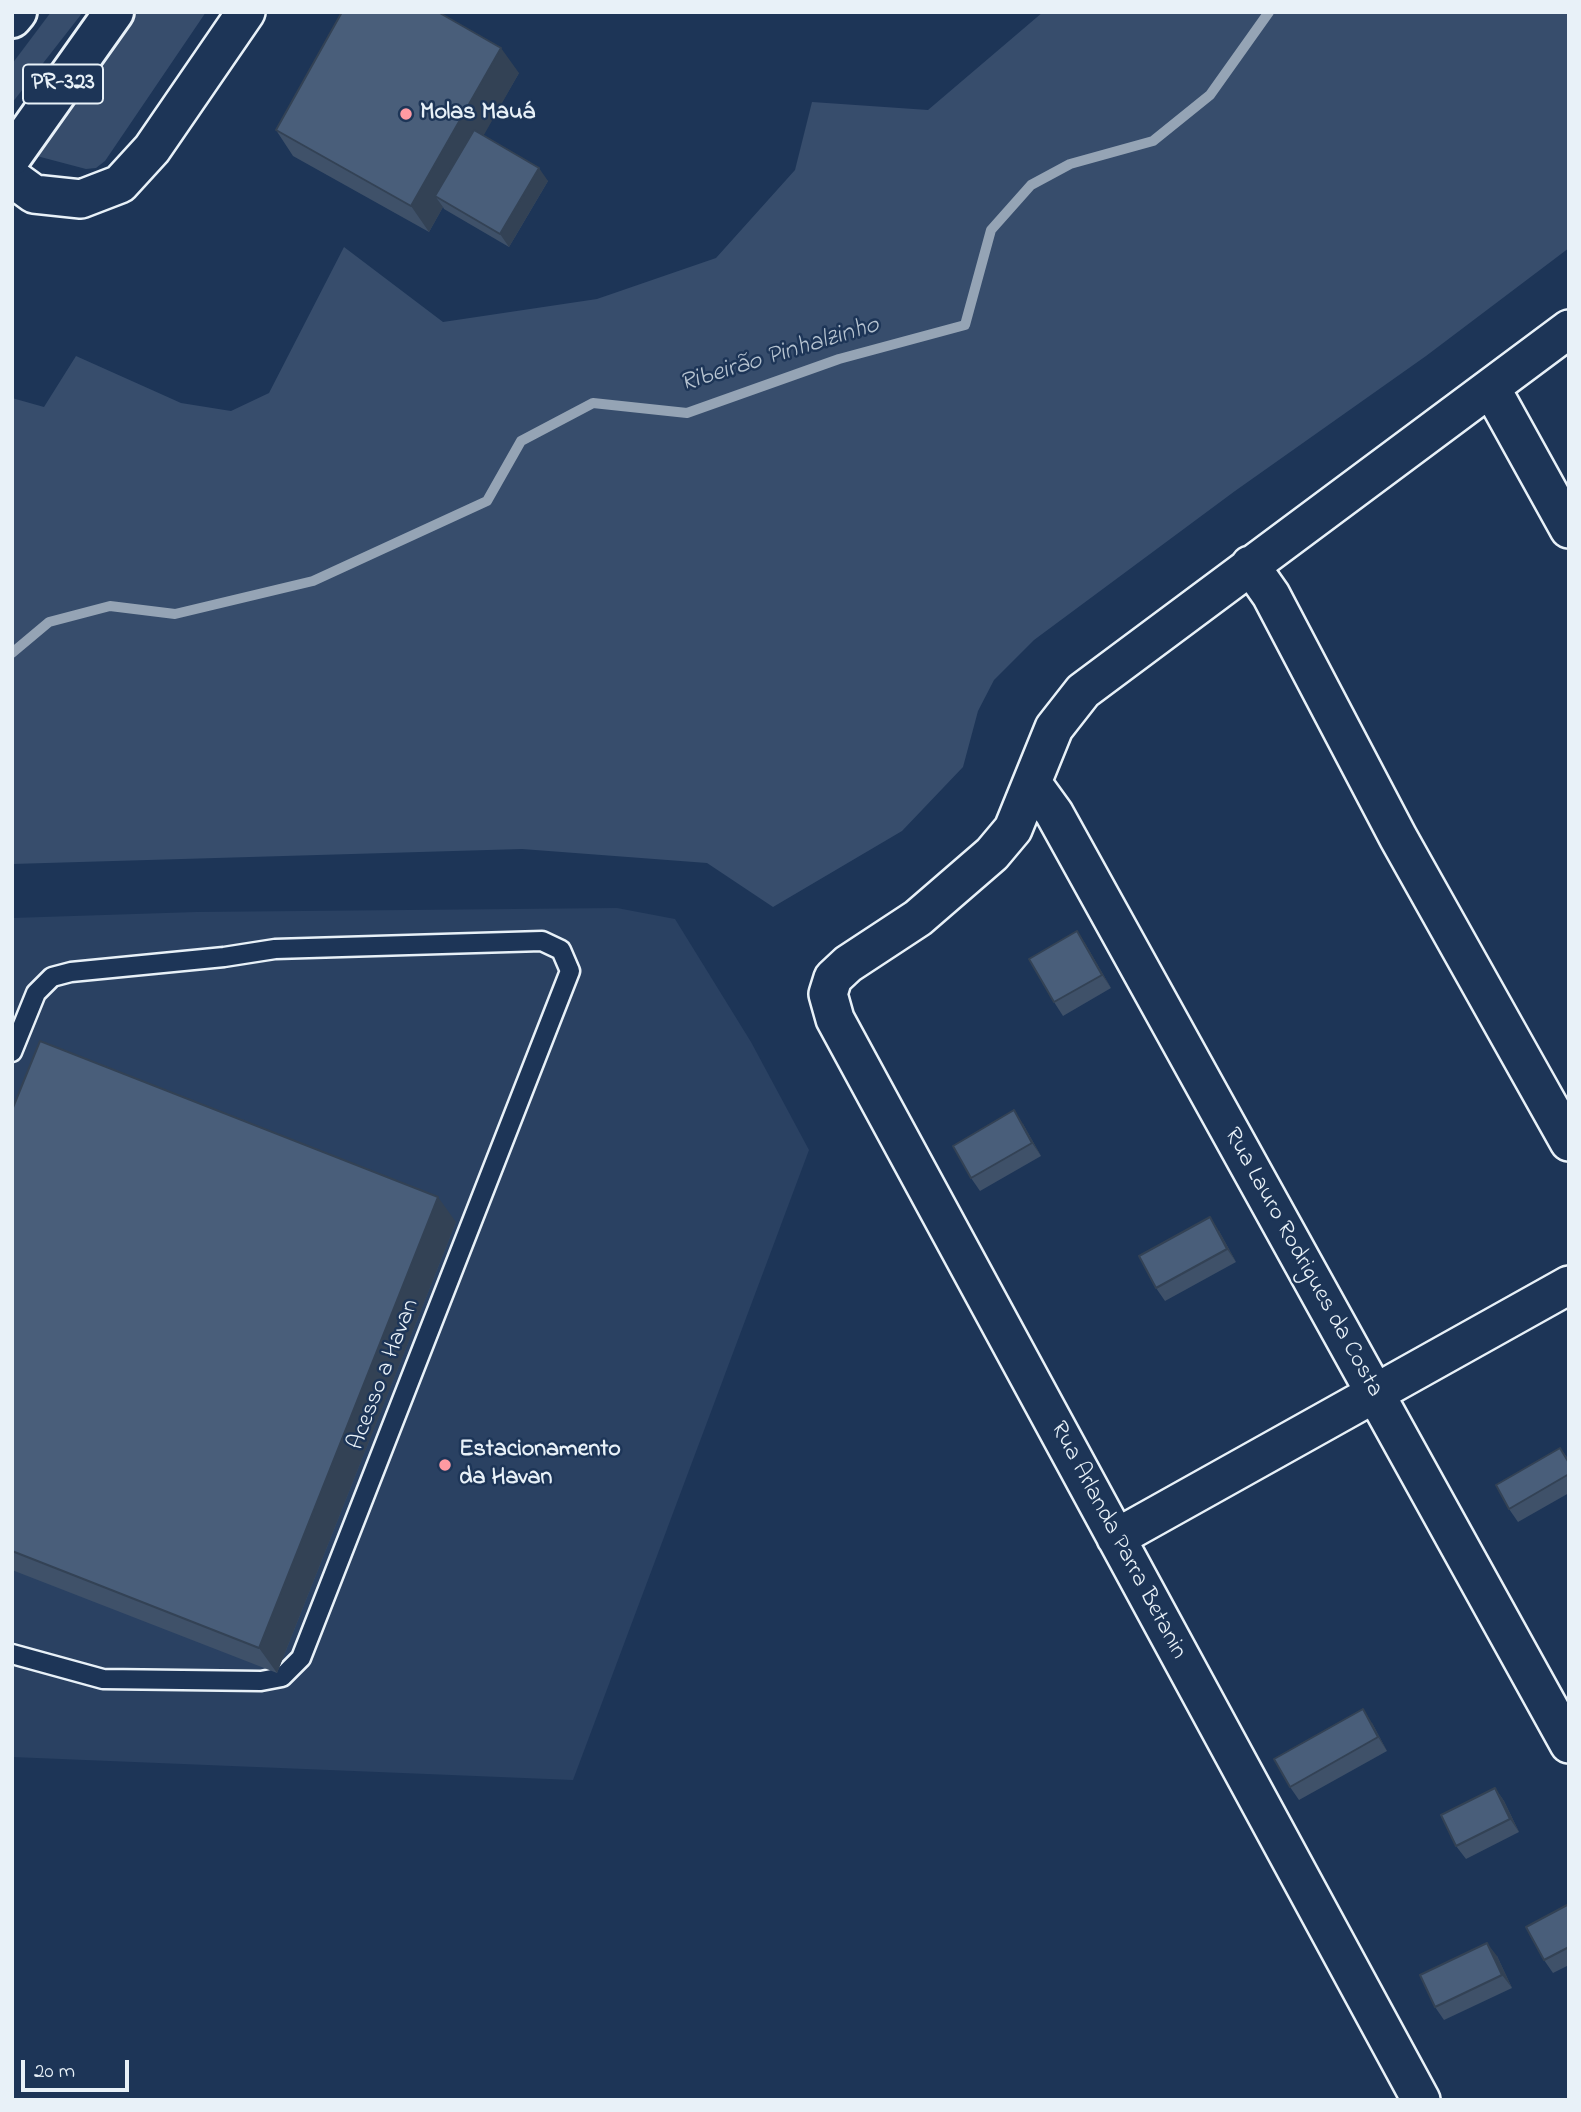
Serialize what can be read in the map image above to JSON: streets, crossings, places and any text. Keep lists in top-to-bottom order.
{
  "streets": {
    "highway": ["PR-323"],
    "street": ["Rua Lauro Rodrigues da Costa", "Rua Arlanda Parra Betanin"],
    "lane": ["Acesso a Havan"]
  },
  "crossings": [
    ["Rua Lauro Rodrigues da Costa", "Rua Arlanda Parra Betanin"]
  ],
  "water": ["Ribeirão Pinhalzinho"],
  "places": ["Molas Mauá", "Estacionamento da Havan"],
  "scale_bar": "20 m"
}
